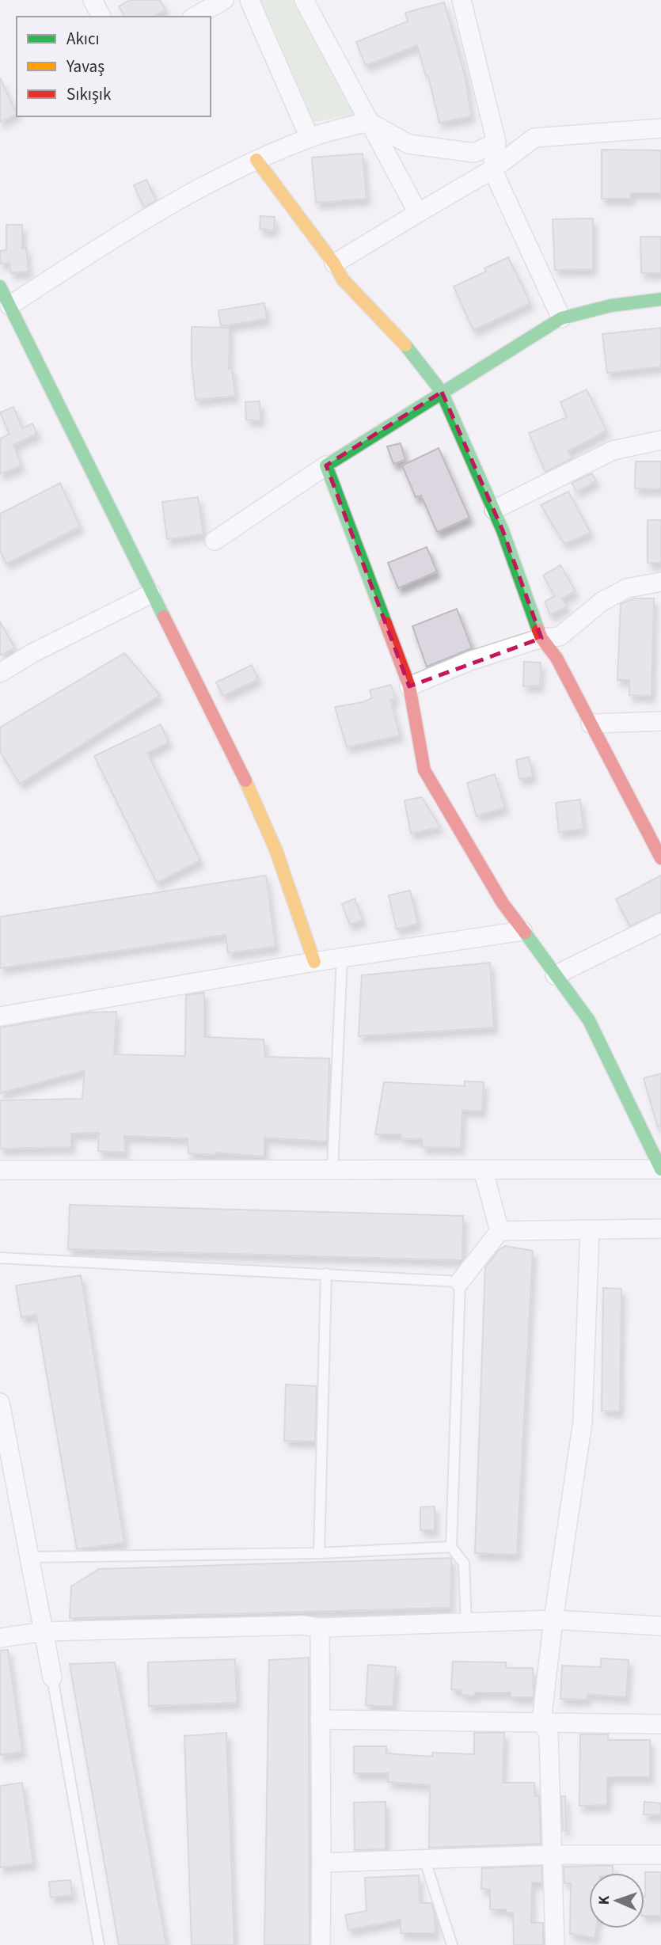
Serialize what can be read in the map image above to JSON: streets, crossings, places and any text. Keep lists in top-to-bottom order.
{
  "legend": ["Akıcı", "Yavaş", "Sıkışık"],
  "north": "left"
}
